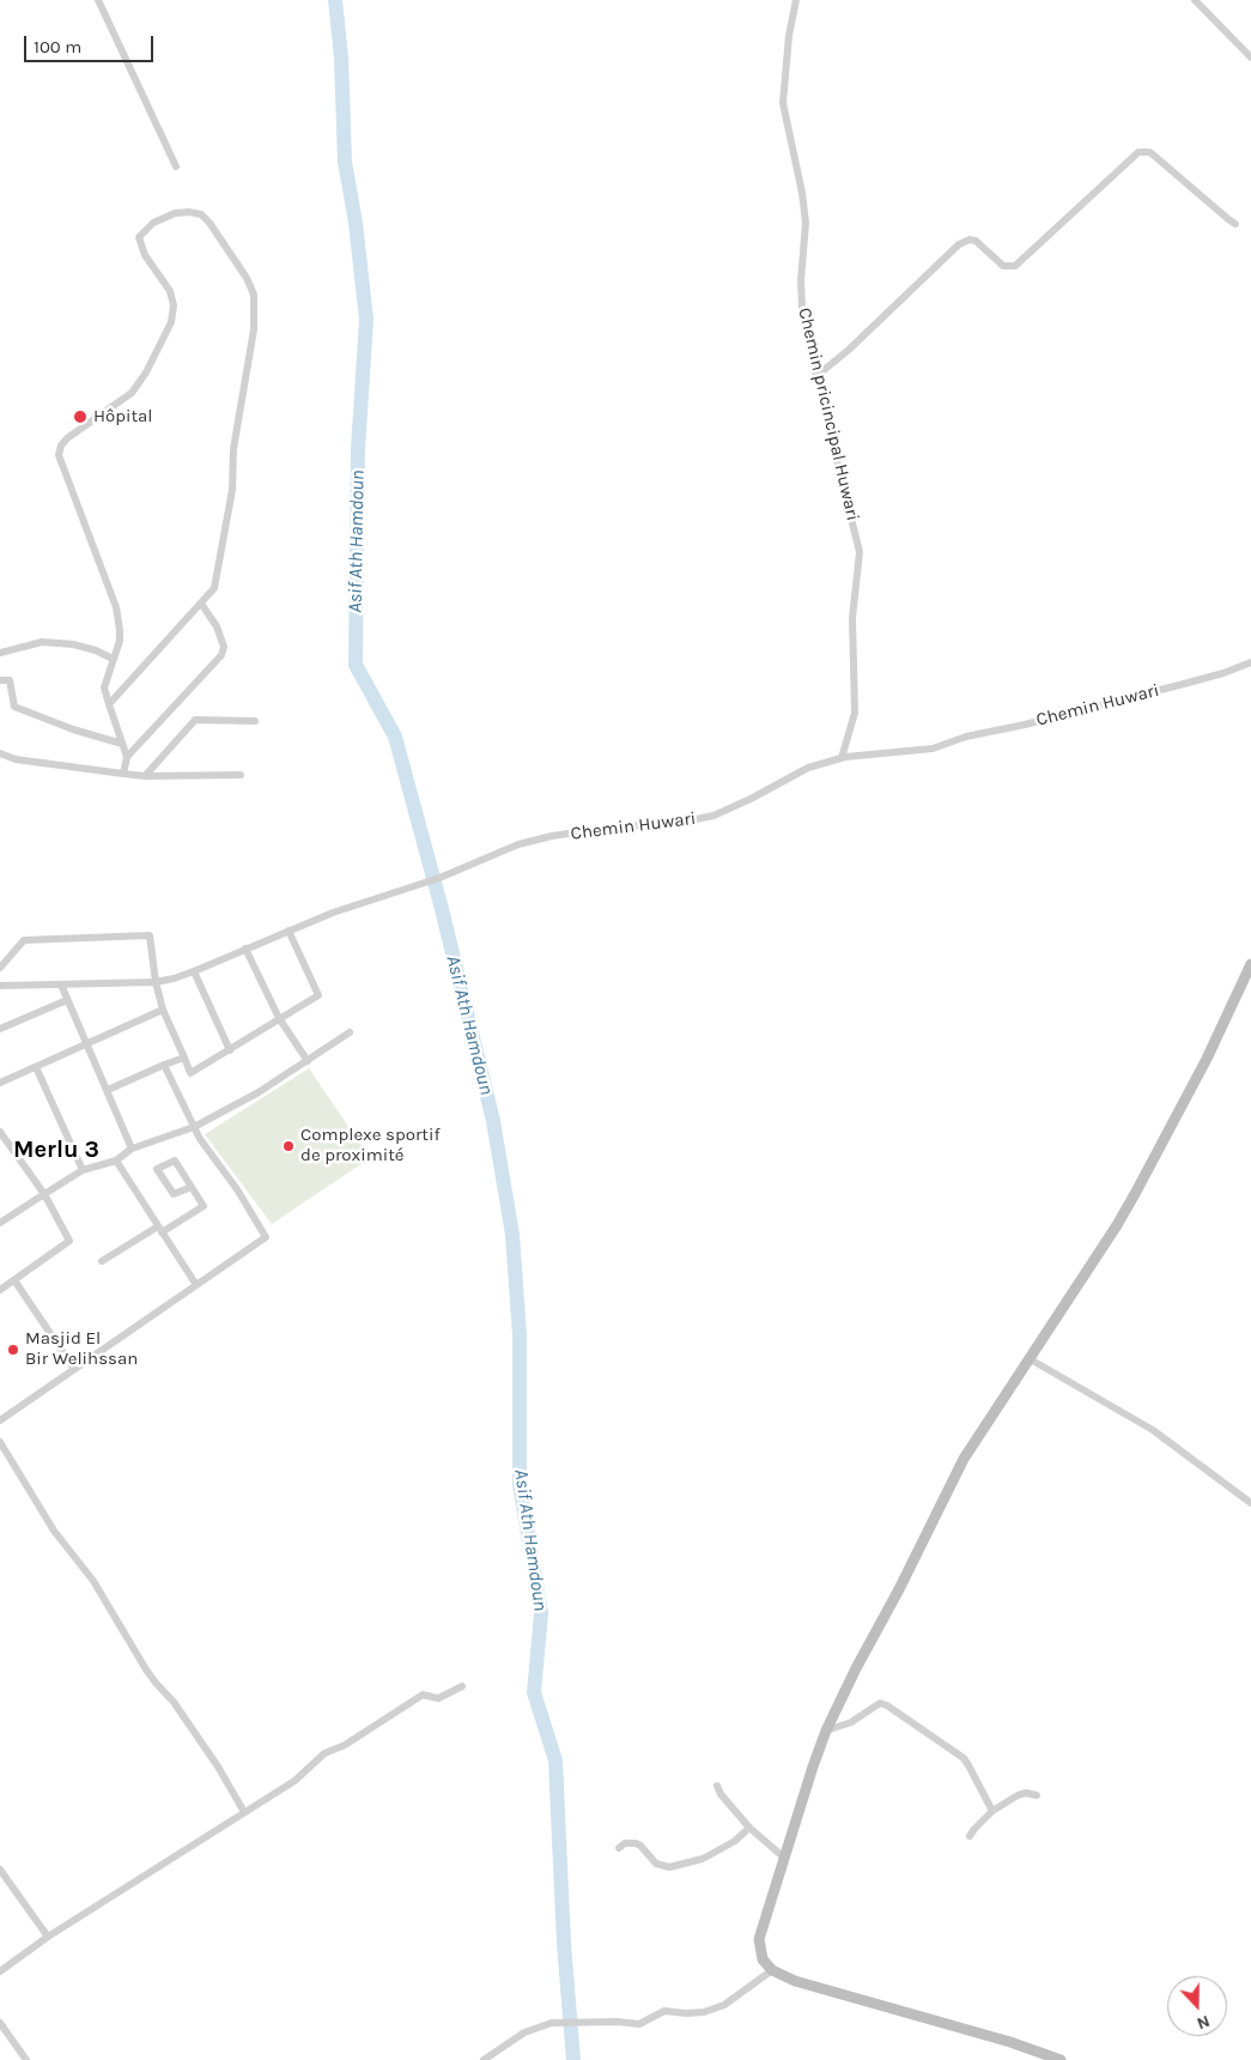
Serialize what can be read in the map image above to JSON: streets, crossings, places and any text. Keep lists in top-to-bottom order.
{
  "streets": {
    "street": ["Chemin pricincipal Huwari", "Chemin Huwari"]
  },
  "crossings": [
    ["Chemin pricincipal Huwari", "Chemin Huwari"]
  ],
  "districts": ["Merlu 3"],
  "water": ["Asif Ath Hamdoun"],
  "places": ["Hôpital", "Complexe sportif de proximité", "Masjid El Bir Welihssan"],
  "scale_bar": "100 m",
  "north": "bottom"
}
